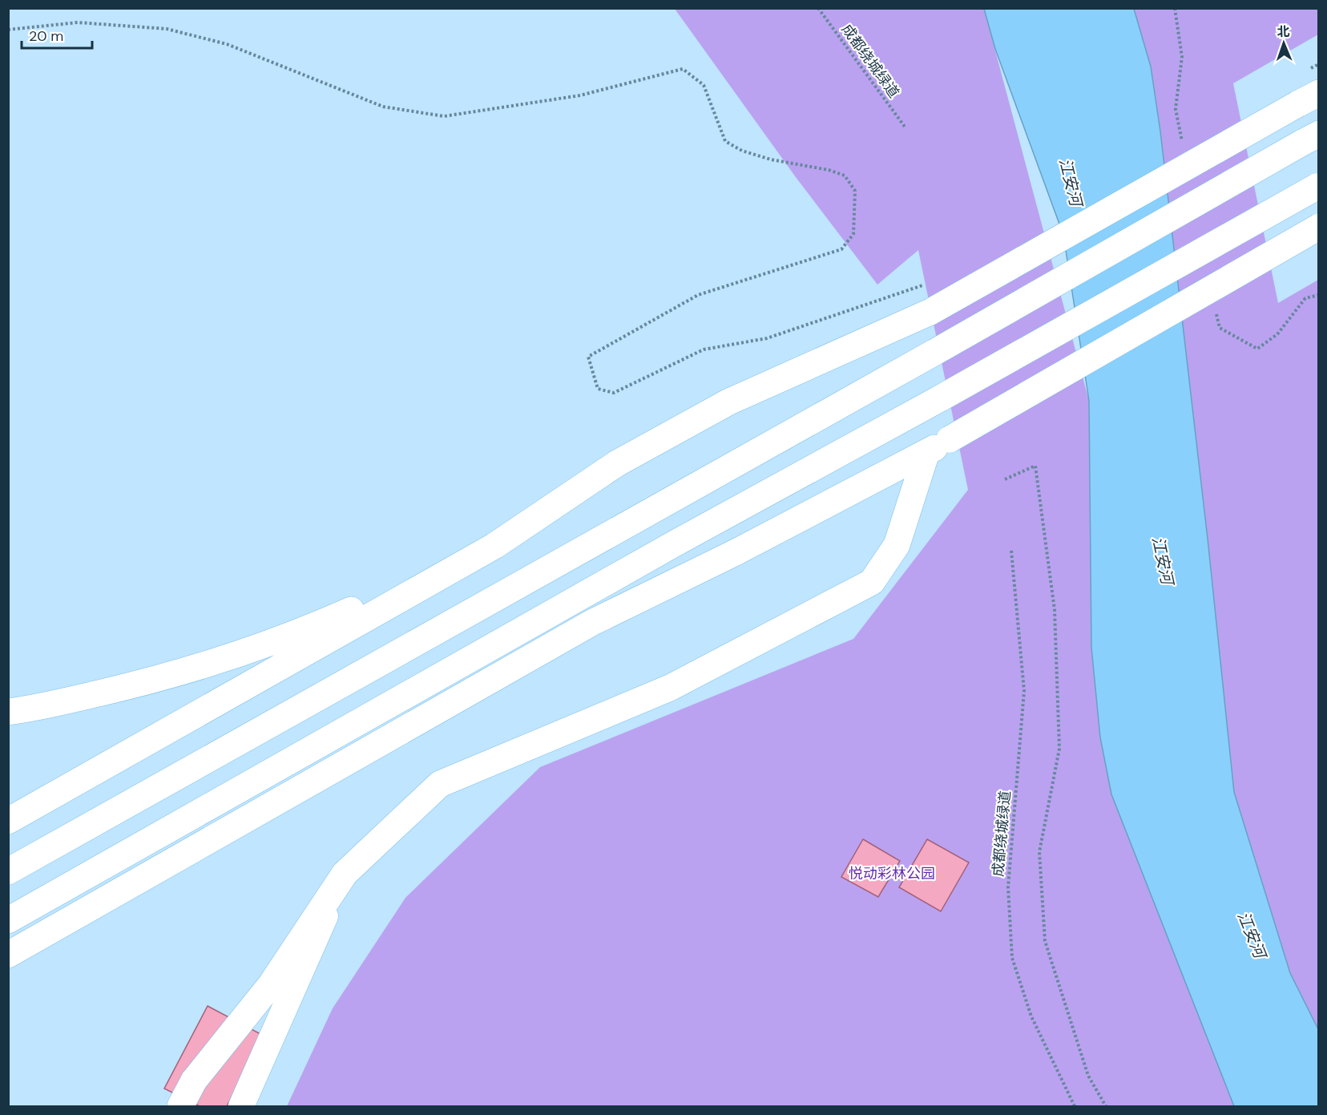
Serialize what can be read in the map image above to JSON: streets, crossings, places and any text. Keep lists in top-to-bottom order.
{
  "streets": {
    "path": ["成都绕城绿道"]
  },
  "water": ["江安河"],
  "parks": ["悦动彩林公园"],
  "scale_bar": "20 m",
  "north": "top"
}
